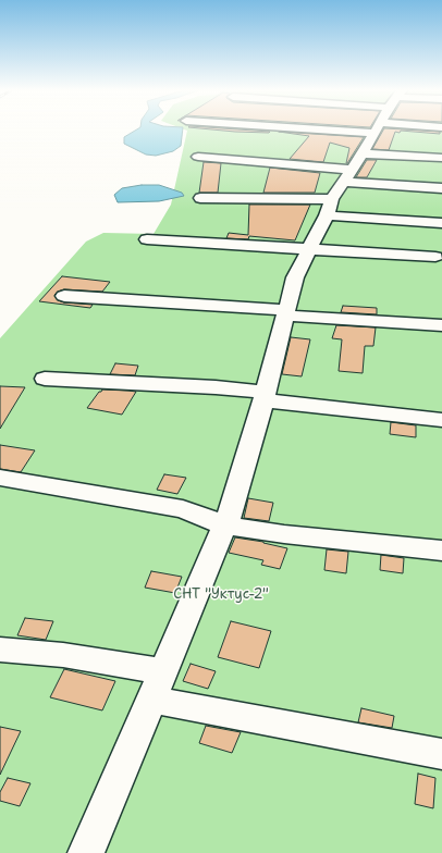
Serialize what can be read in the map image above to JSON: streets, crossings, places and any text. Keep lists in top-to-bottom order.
{
  "parks": ["СНТ \"Уктус-2\""]
}
